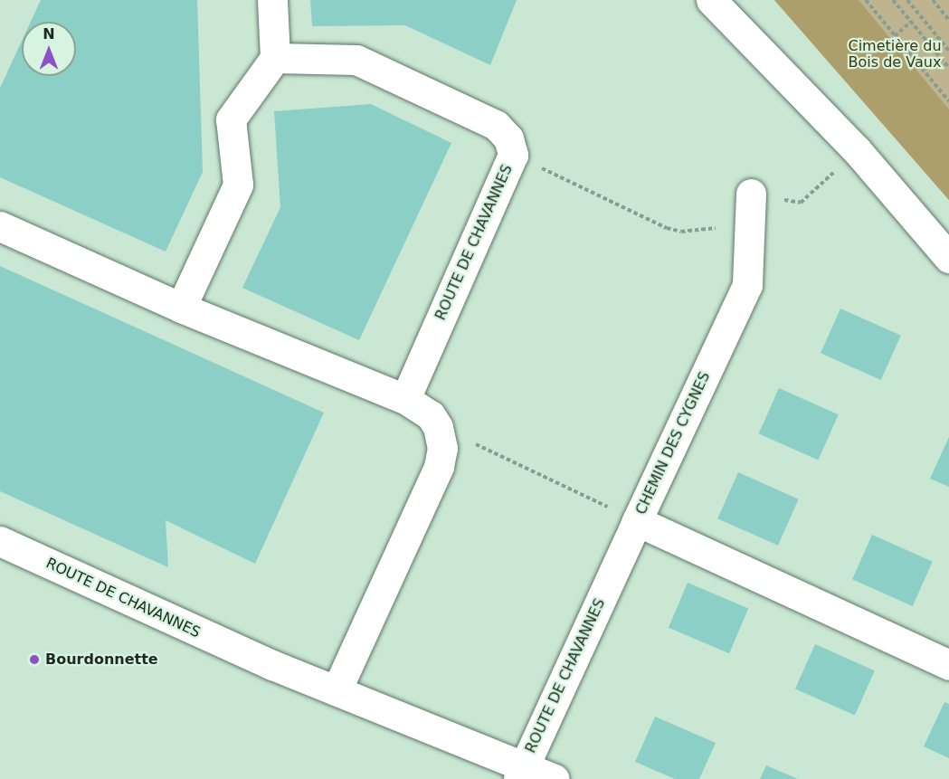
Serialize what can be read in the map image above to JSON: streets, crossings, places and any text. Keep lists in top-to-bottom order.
{
  "streets": {
    "street": ["ROUTE DE CHAVANNES", "CHEMIN DES CYGNES"]
  },
  "crossings": [
    ["ROUTE DE CHAVANNES", "CHEMIN DES CYGNES"]
  ],
  "parks": ["Cimetière du Bois de Vaux"],
  "places": ["Bourdonnette"],
  "north": "top"
}
